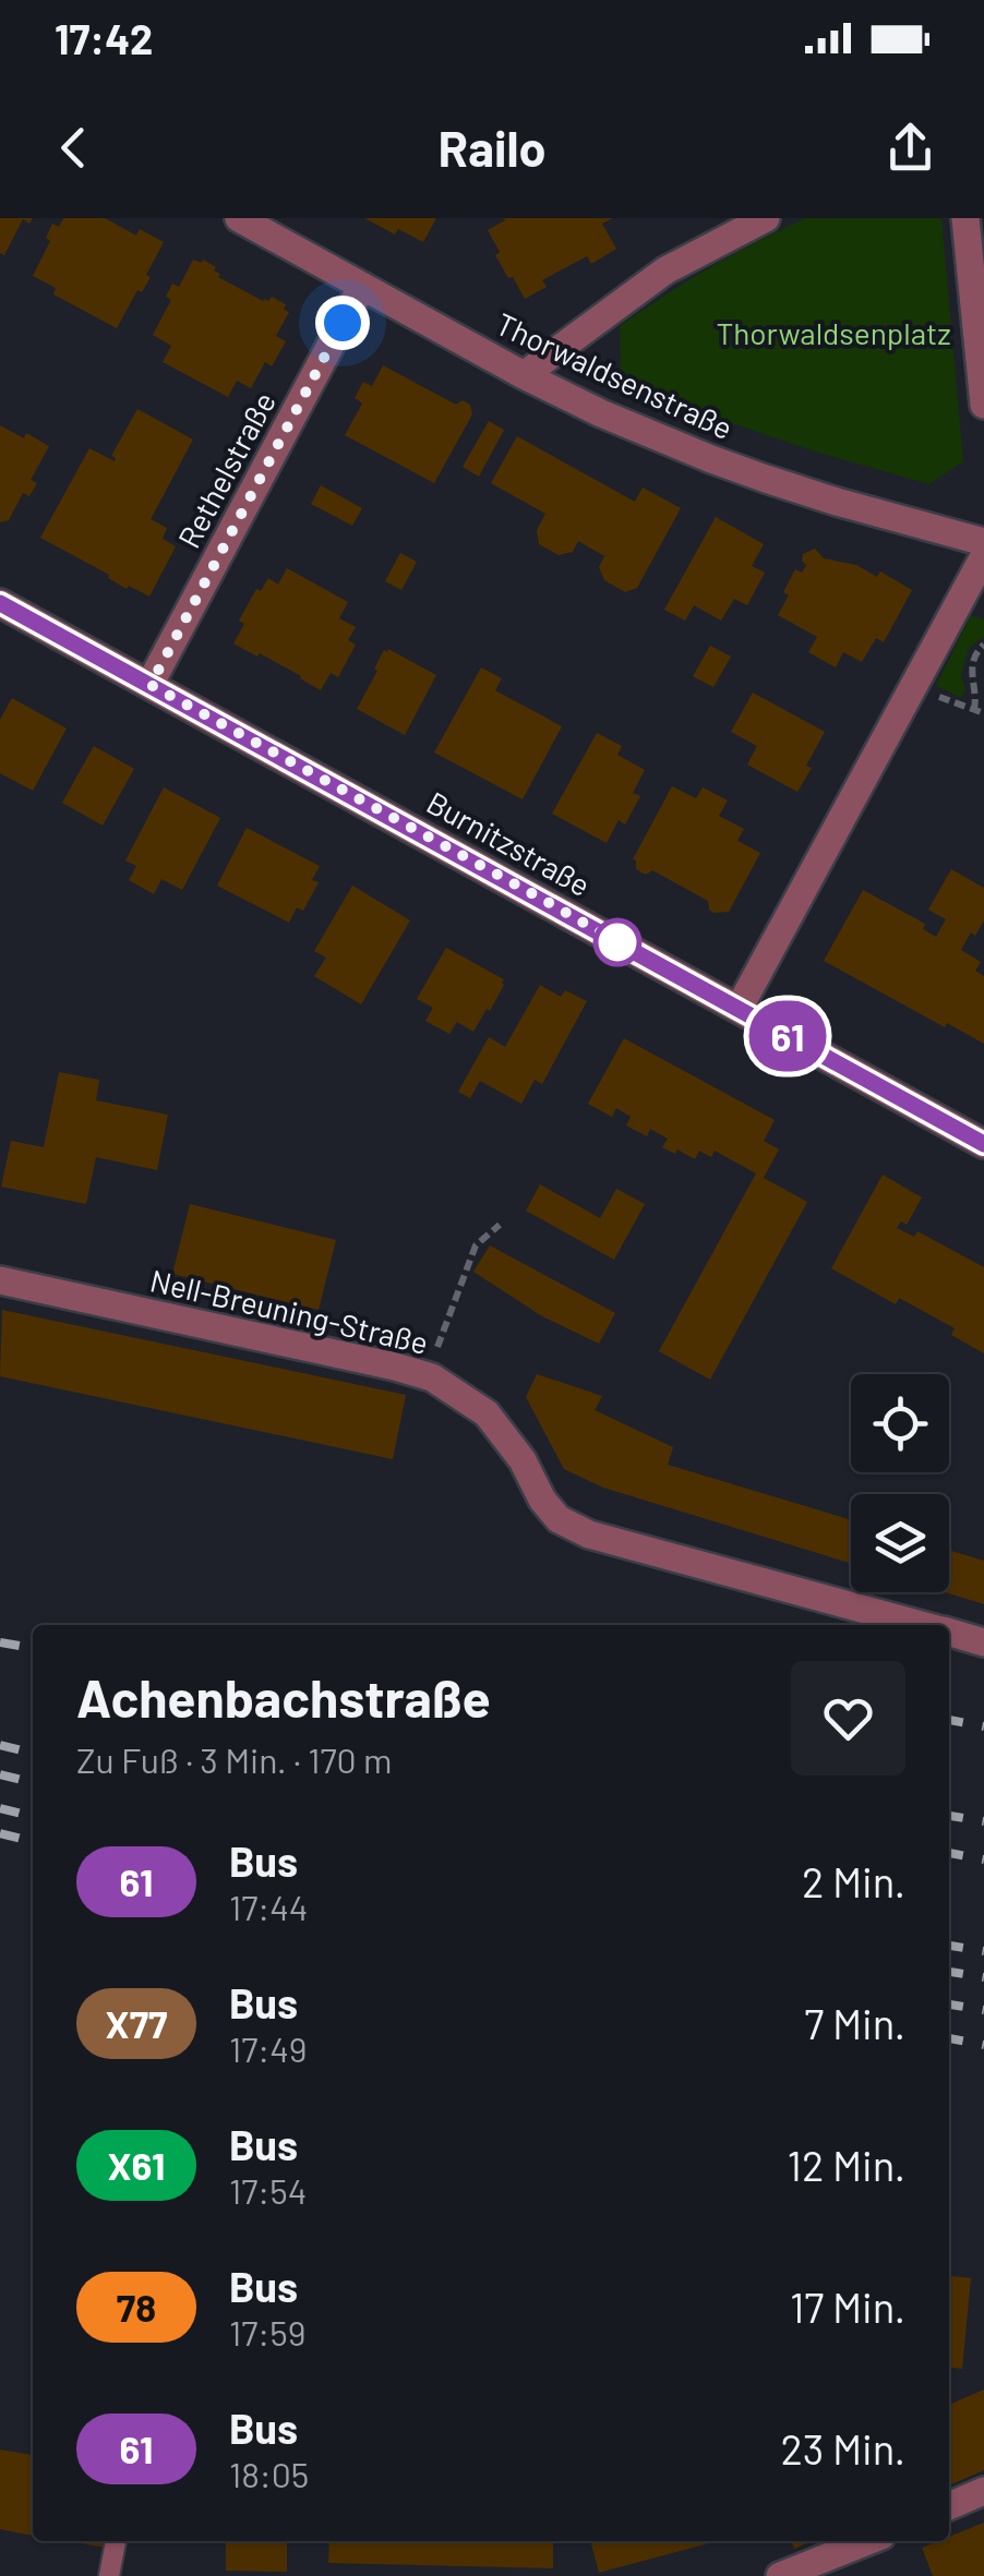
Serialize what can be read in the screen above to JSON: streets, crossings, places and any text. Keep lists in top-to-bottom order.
{
  "streets": {
    "street": [
      "Thorwaldsenstraße",
      "Rethelstraße",
      "Burnitzstraße",
      "Nell-Breuning-Straße"
    ]
  },
  "crossings": [
    ["Thorwaldsenstraße", "Rethelstraße"],
    ["Rethelstraße", "Burnitzstraße"]
  ],
  "parks": ["Thorwaldsenplatz"],
  "lines": ["bus line 61"],
  "page": {
    "status": "17:42",
    "header": "Railo",
    "on_map": "61",
    "heading": ["Achenbachstraße", "Zu Fuß · 3 Min. · 170 m"],
    "list": [
      {
        "mark": "61",
        "name": "Bus",
        "note": "17:44",
        "value": "2 Min."
      },
      {
        "mark": "X77",
        "name": "Bus",
        "note": "17:49",
        "value": "7 Min."
      },
      {
        "mark": "X61",
        "name": "Bus",
        "note": "17:54",
        "value": "12 Min."
      },
      {
        "mark": "78",
        "name": "Bus",
        "note": "17:59",
        "value": "17 Min."
      },
      {
        "mark": "61",
        "name": "Bus",
        "note": "18:05",
        "value": "23 Min."
      }
    ]
  }
}
